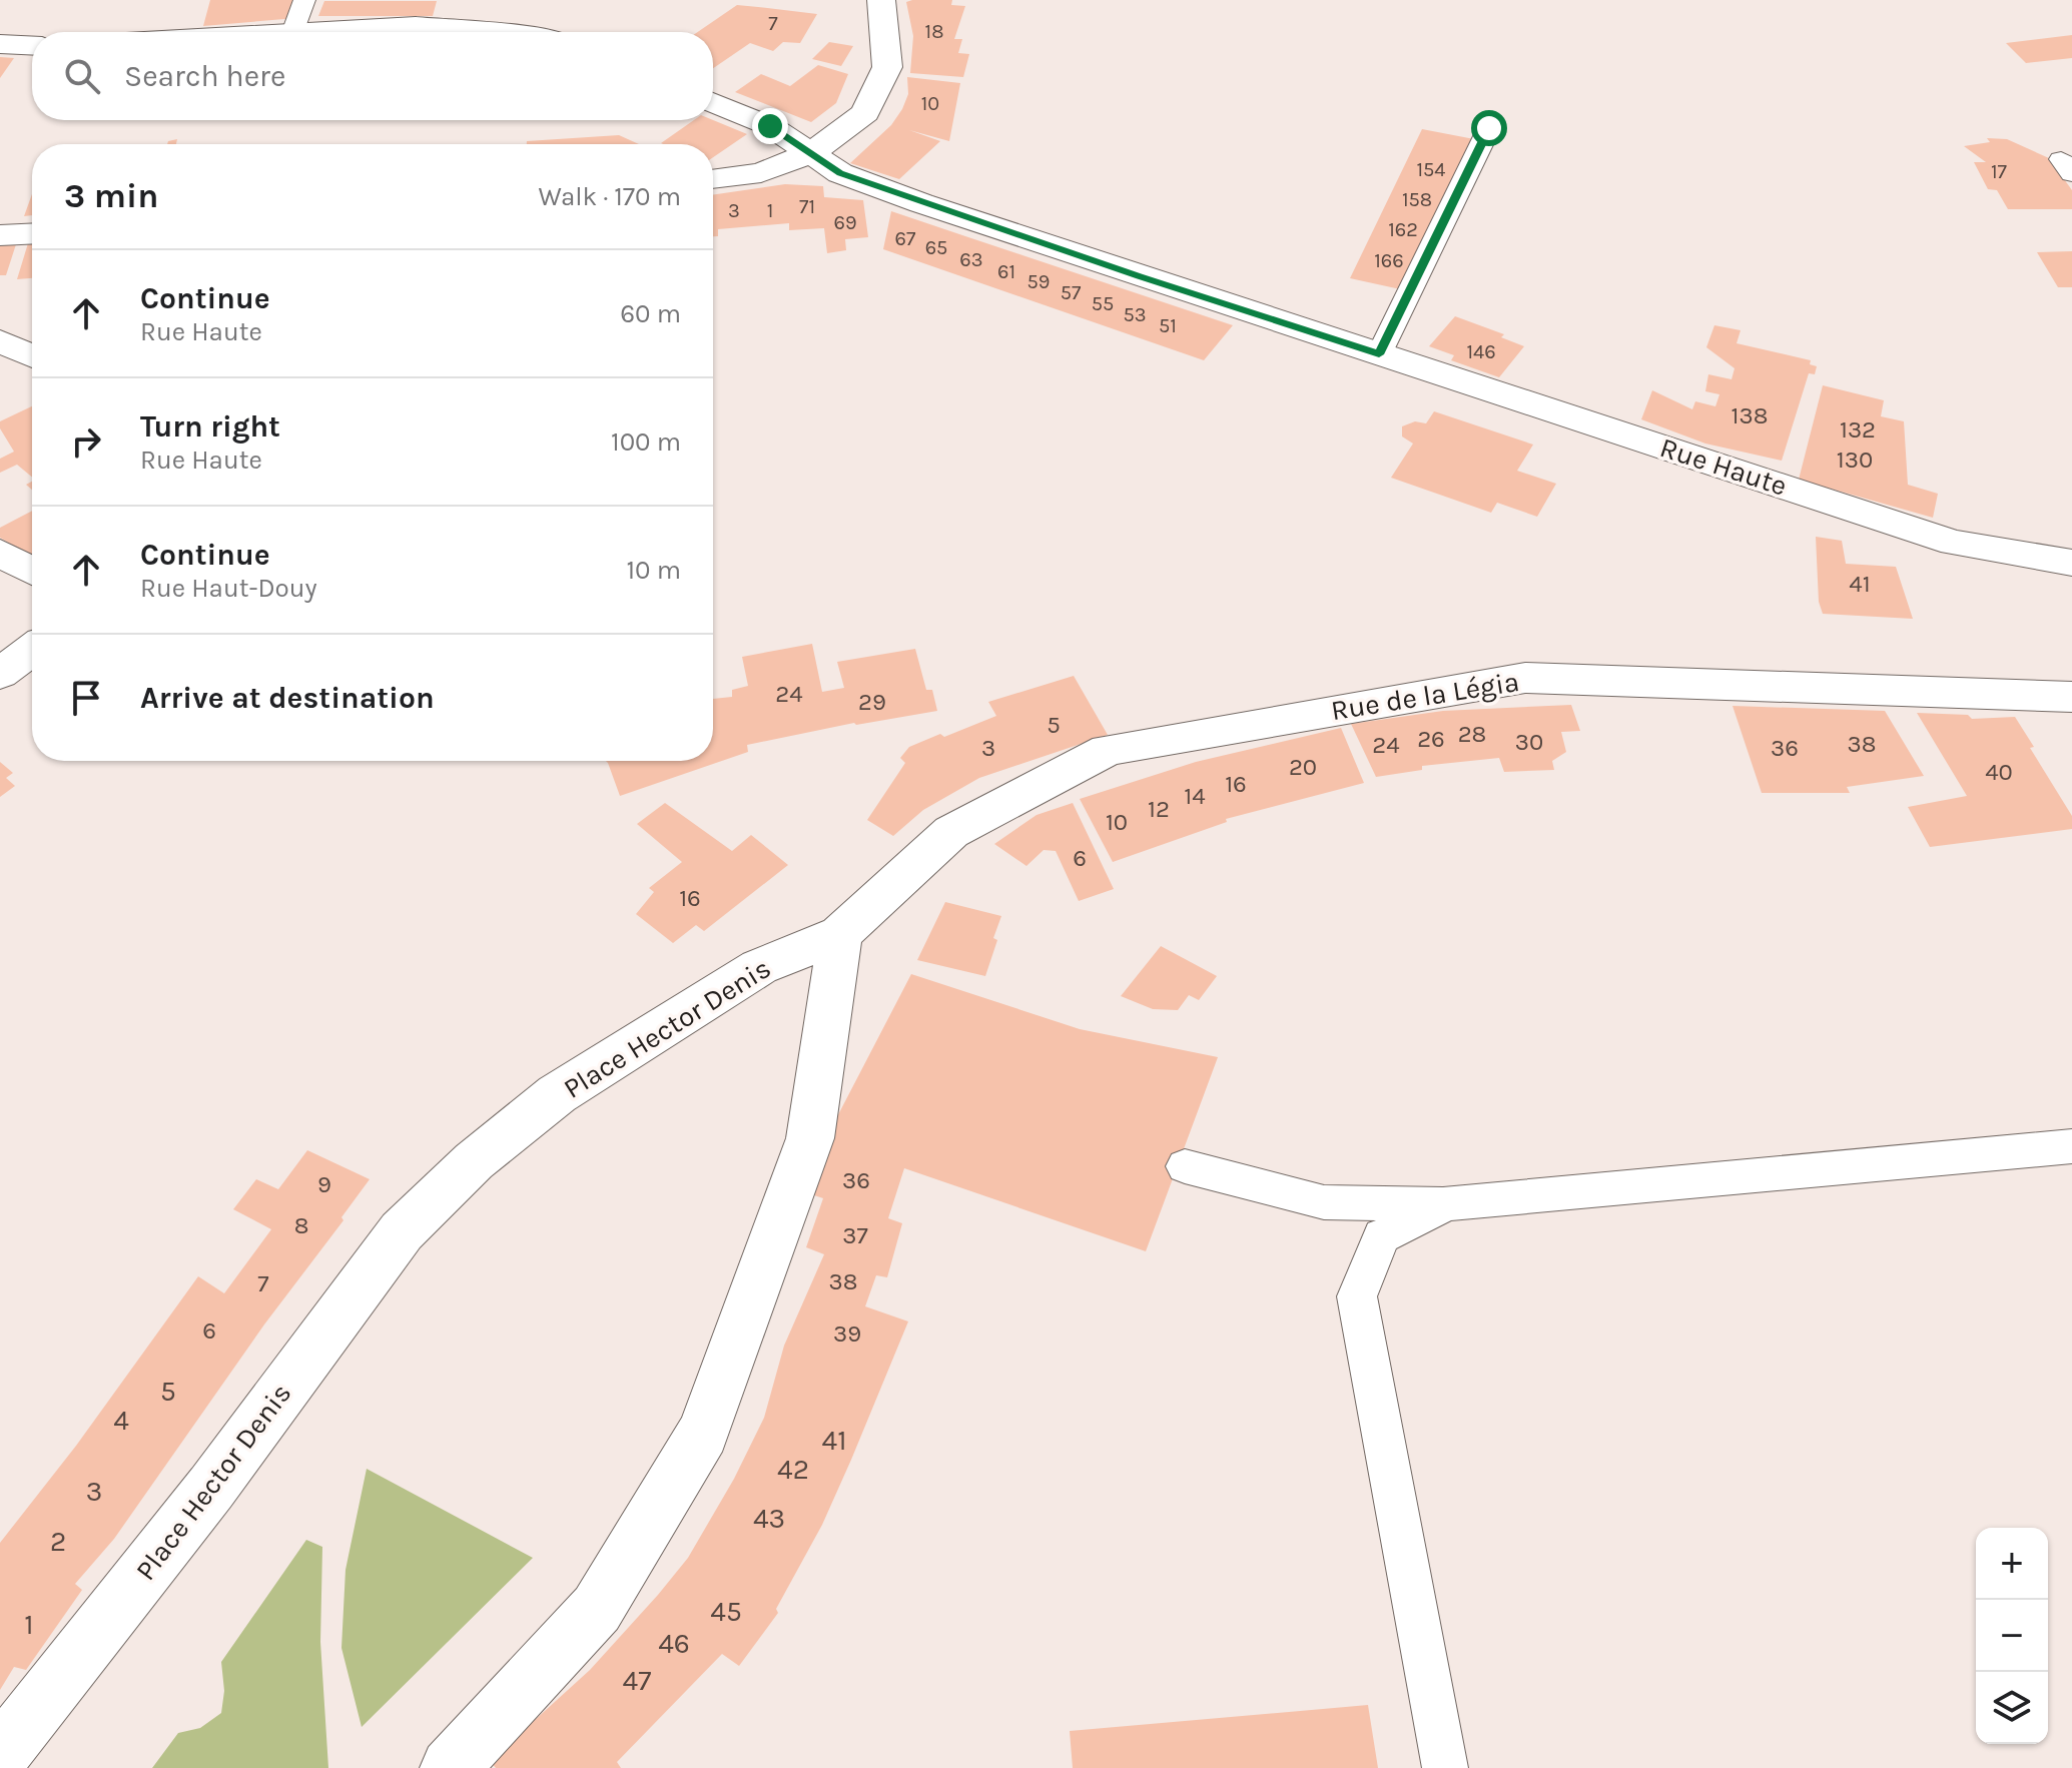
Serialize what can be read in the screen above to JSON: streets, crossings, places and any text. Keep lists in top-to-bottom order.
{
  "streets": {
    "street": ["Rue Haute", "Rue de la Légia", "Place Hector Denis"]
  },
  "crossings": [
    ["Rue de la Légia", "Place Hector Denis"]
  ],
  "house_numbers": [
    "7",
    "18",
    "10",
    "154",
    "17",
    "158",
    "71",
    "3",
    "1",
    "69",
    "162",
    "67",
    "65",
    "63",
    "166",
    "61",
    "59",
    "57",
    "55",
    "53",
    "51",
    "146",
    "138",
    "132",
    "130",
    "41",
    "24",
    "29",
    "5",
    "28",
    "26",
    "30",
    "38",
    "24",
    "3",
    "36",
    "20",
    "40",
    "16",
    "14",
    "12",
    "10",
    "6",
    "16",
    "36",
    "9",
    "8",
    "37",
    "38",
    "7",
    "6",
    "39",
    "5",
    "4",
    "41",
    "42",
    "3",
    "43",
    "2",
    "45",
    "1",
    "46",
    "47"
  ],
  "page": {
    "search": "Search here",
    "heading": ["3 min", "Walk · 170 m"],
    "list": [
      ["Continue", "Rue Haute", "60 m"],
      ["Turn right", "Rue Haute", "100 m"],
      ["Continue", "Rue Haut-Douy", "10 m"],
      "Arrive at destination"
    ],
    "map_buttons": ["+", "−"]
  }
}
